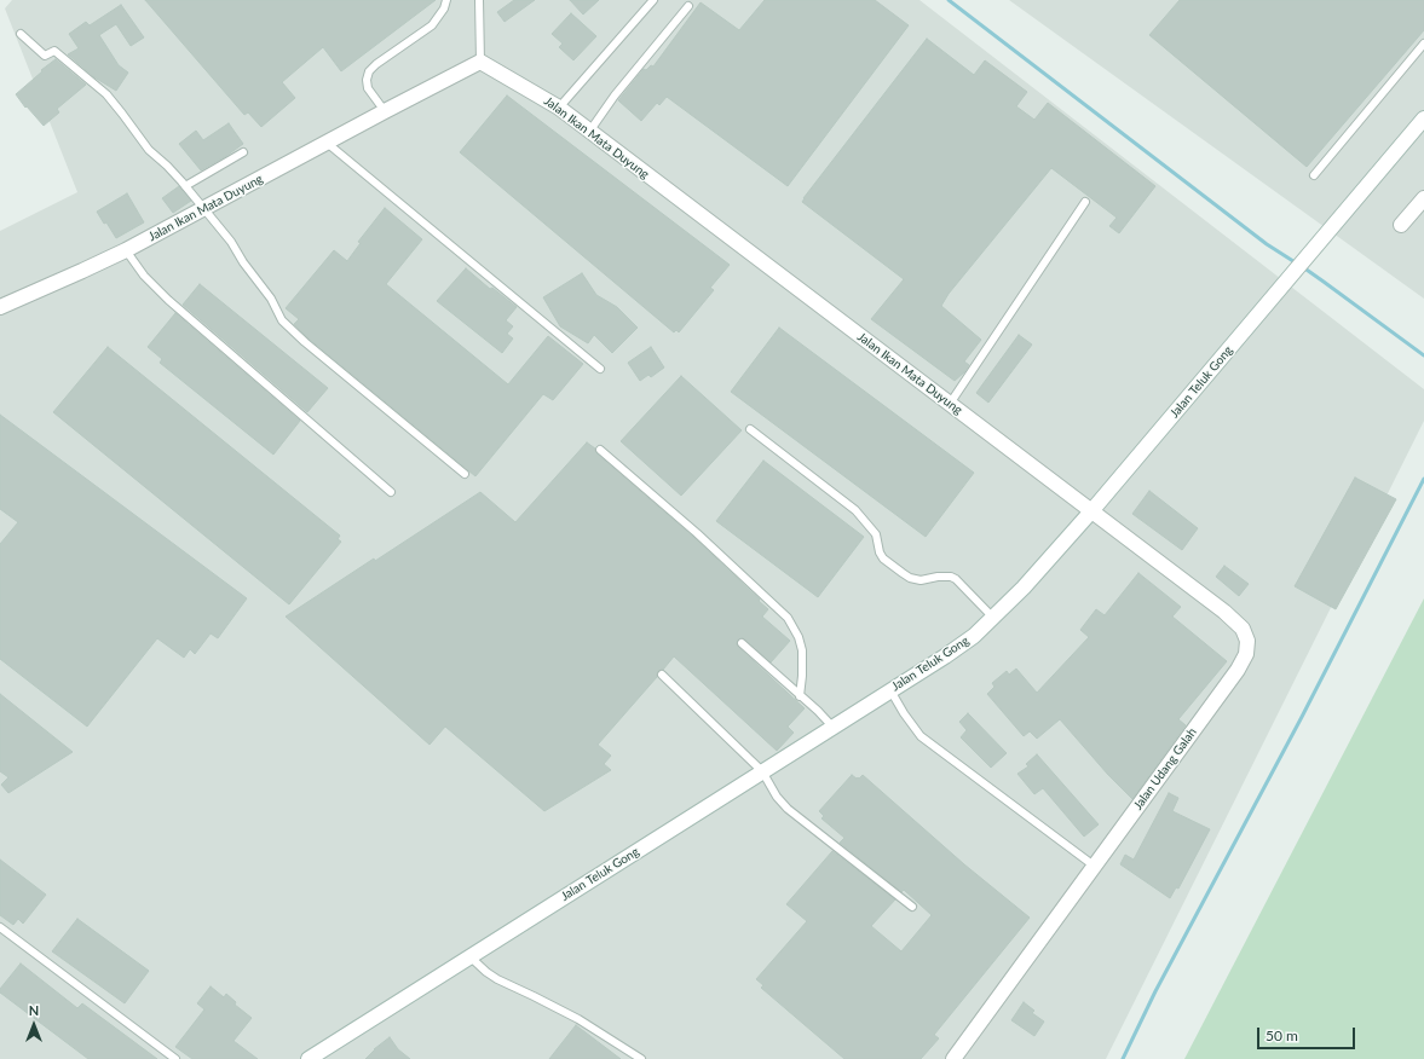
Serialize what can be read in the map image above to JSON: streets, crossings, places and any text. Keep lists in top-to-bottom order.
{
  "streets": {
    "street": ["Jalan Ikan Mata Duyung", "Jalan Teluk Gong", "Jalan Udang Galah"]
  },
  "crossings": [
    ["Jalan Ikan Mata Duyung", "Jalan Teluk Gong"],
    ["Jalan Ikan Mata Duyung", "Jalan Udang Galah"],
    ["Jalan Teluk Gong", "Jalan Udang Galah"]
  ],
  "scale_bar": "50 m",
  "north": "top"
}
